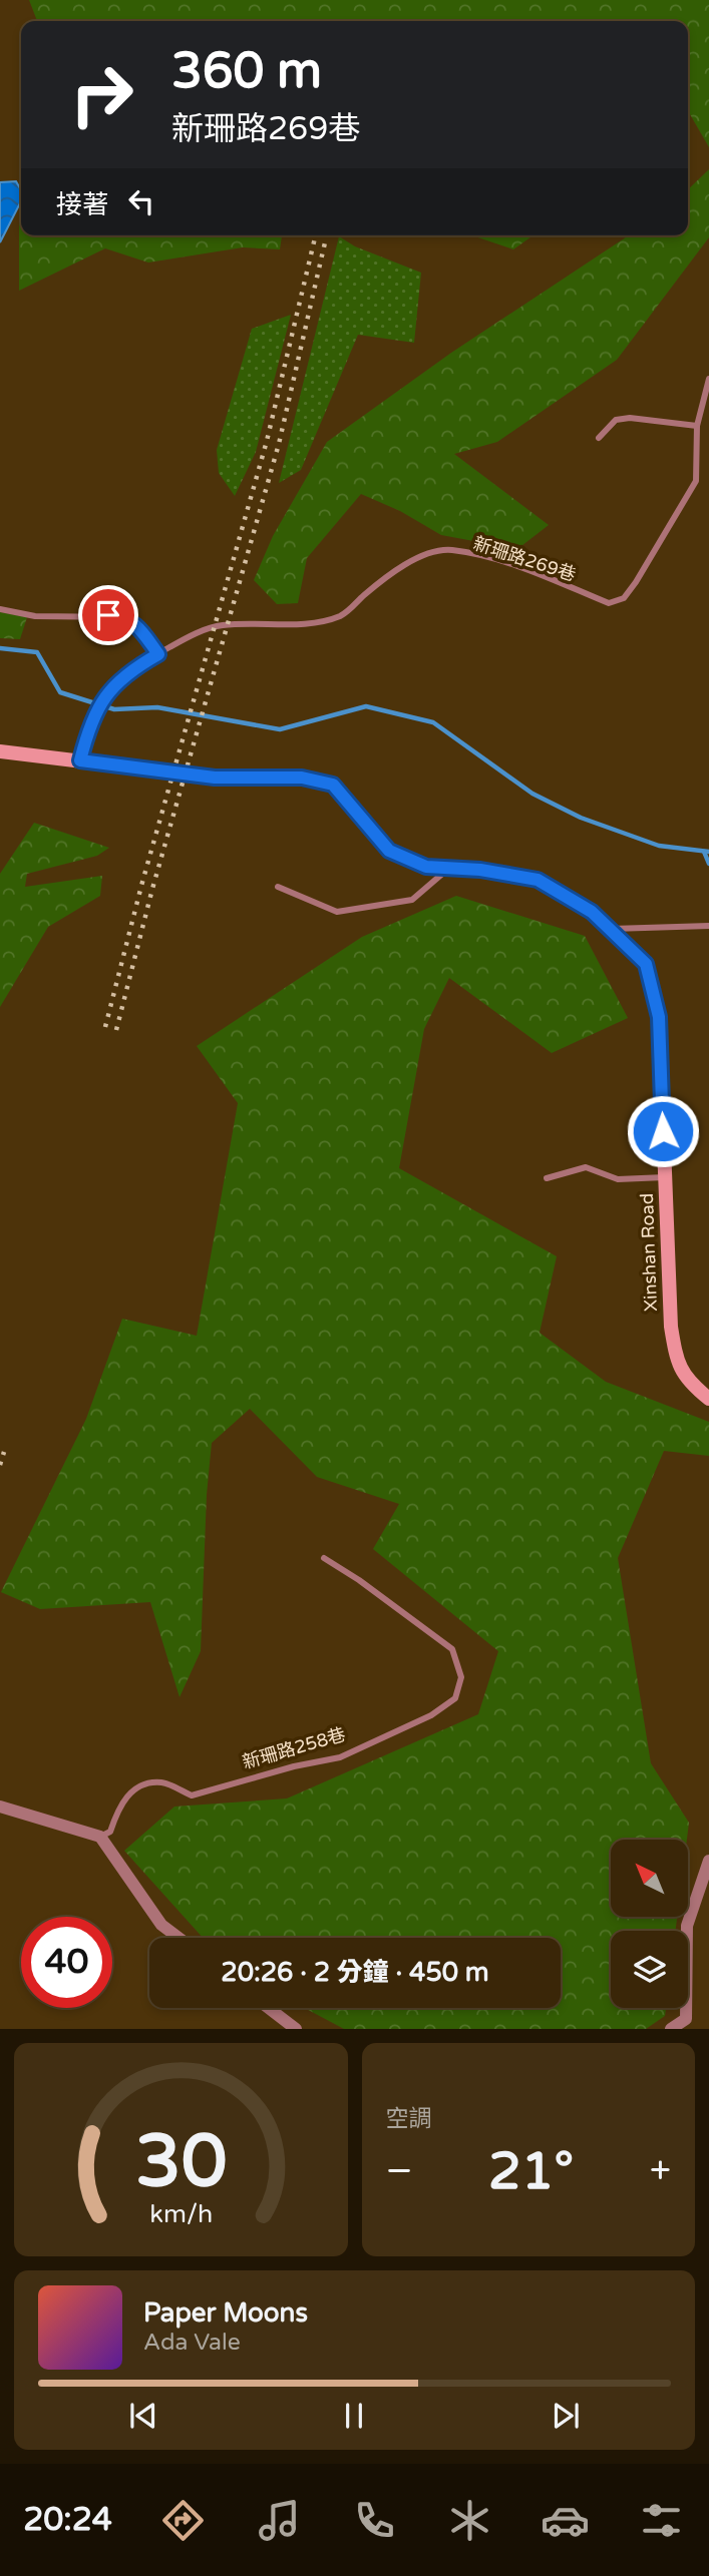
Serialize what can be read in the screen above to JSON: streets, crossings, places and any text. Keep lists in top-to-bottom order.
{
  "streets": {
    "street": ["Xinshan Road"],
    "lane": ["新珊路269巷", "新珊路258巷"]
  },
  "crossings": [
    ["新珊路269巷", "Xinshan Road"]
  ],
  "north": "top left",
  "page": {
    "turn": ["360 m", "新珊路269巷"],
    "then": "接著",
    "limit": "40",
    "trip": "20:26 · 2 分鐘 · 450 m",
    "tile": "空調",
    "heat": ["−", "21°", "+"],
    "song": ["Paper Moons", "Ada Vale"],
    "tabs": "20:24",
    "gauge": ["30", "km/h"]
  }
}
